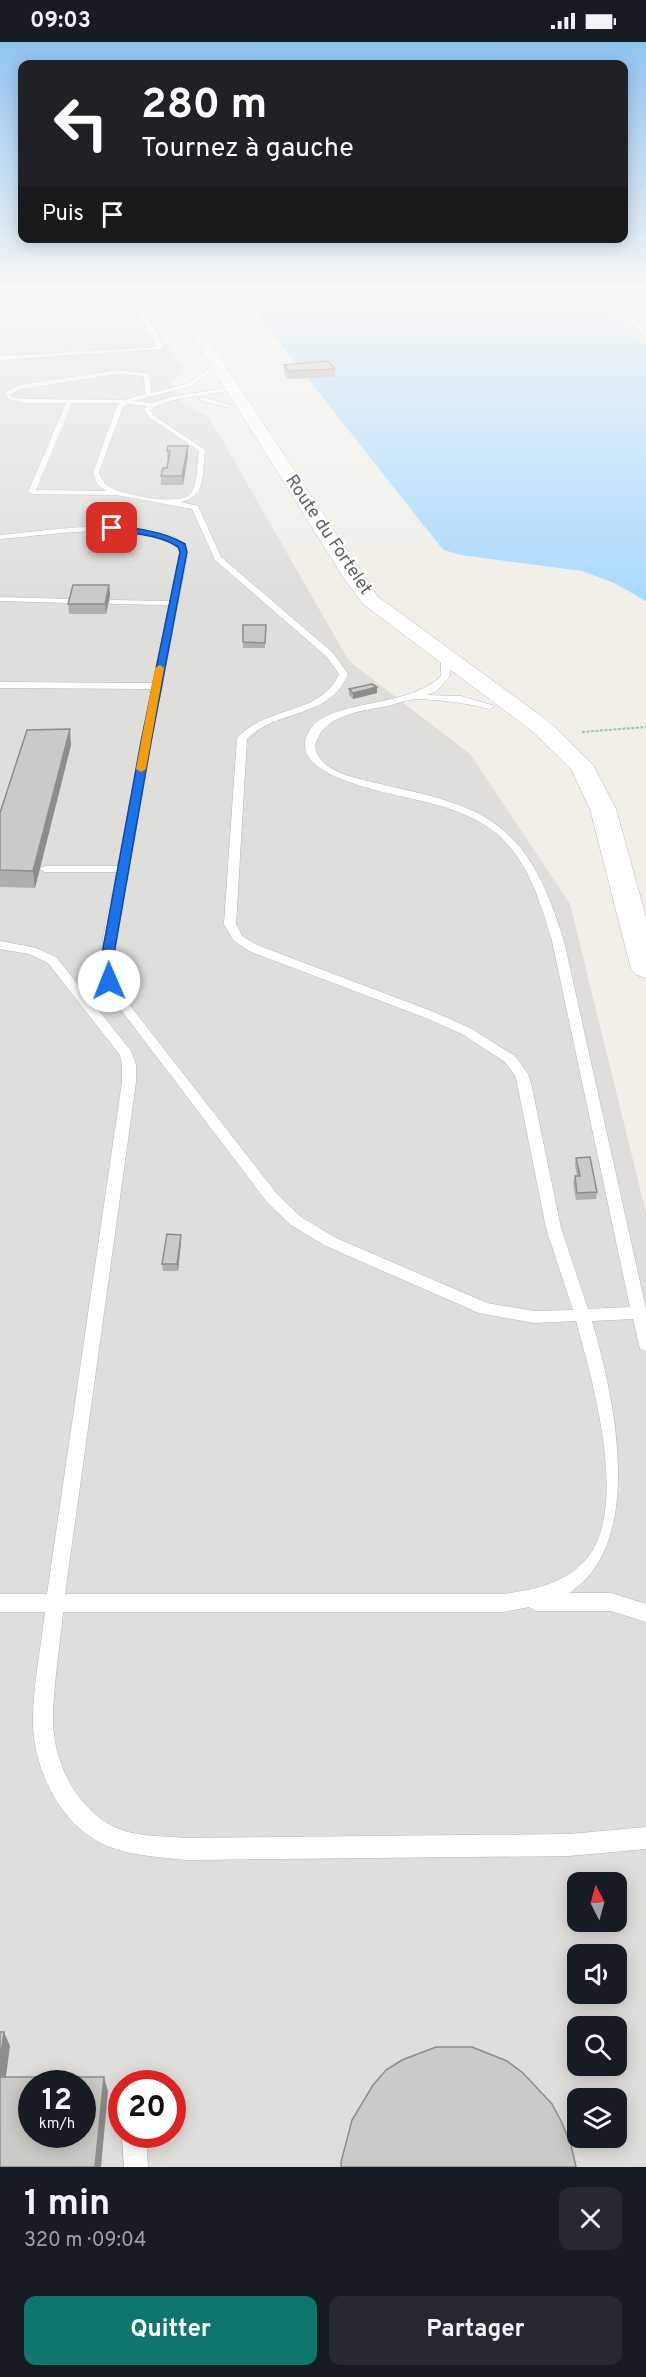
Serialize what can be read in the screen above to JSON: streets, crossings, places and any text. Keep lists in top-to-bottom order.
{
  "streets": {
    "main road": ["Route du Fortelet"]
  },
  "north": "top",
  "page": {
    "status": "09:03",
    "turn": ["280 m", "Tournez à gauche"],
    "then": "Puis",
    "speed": "12 km/h",
    "limit": "20",
    "heading": ["1 min", "320 m · 09:04"],
    "buttons": ["Quitter", "Partager"]
  }
}
